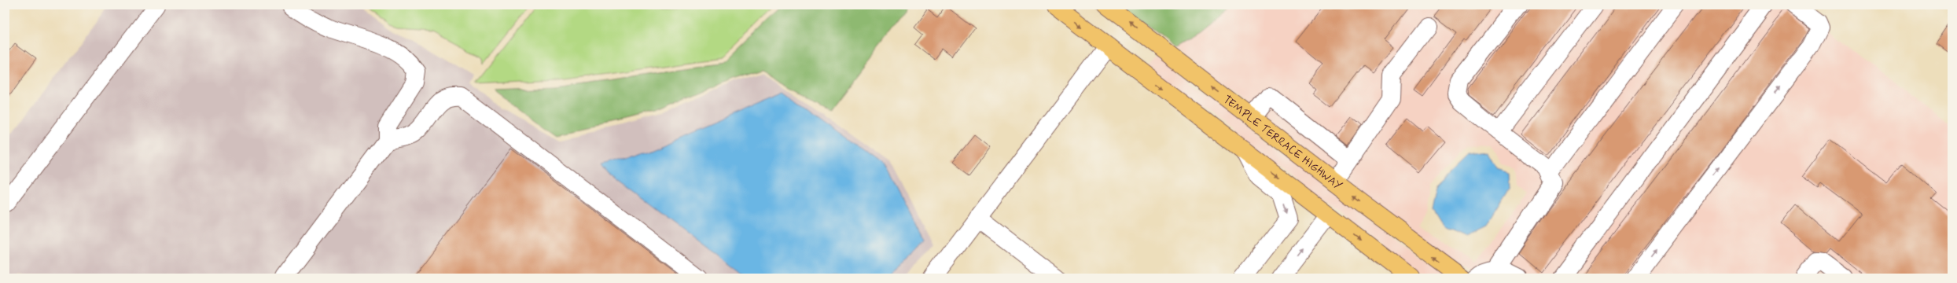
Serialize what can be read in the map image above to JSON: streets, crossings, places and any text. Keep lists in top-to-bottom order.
{
  "streets": {
    "main road": ["TEMPLE TERRACE HIGHWAY"]
  }
}
